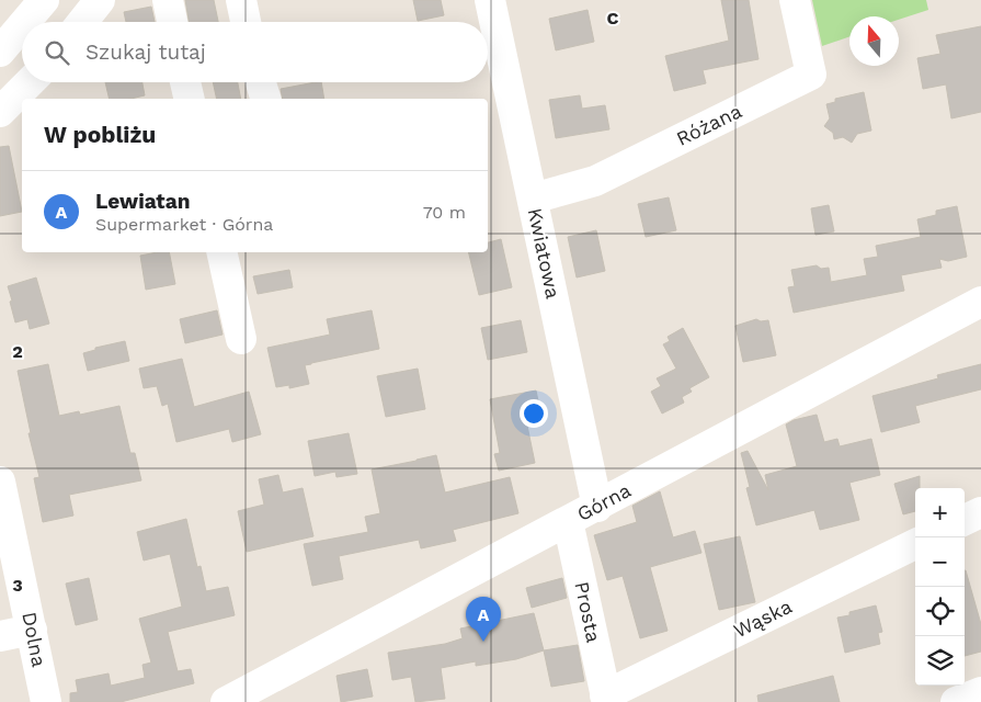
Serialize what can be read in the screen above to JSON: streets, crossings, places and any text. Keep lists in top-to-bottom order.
{
  "streets": {
    "street": [
      "Różana",
      "Kwiatowa",
      "Górna",
      "Prosta",
      "Wąska",
      "Dolna"
    ]
  },
  "crossings": [
    ["Różana", "Kwiatowa"],
    ["Kwiatowa", "Górna"],
    ["Górna", "Prosta"],
    ["Prosta", "Wąska"]
  ],
  "north": "top",
  "page": {
    "search": "Szukaj tutaj",
    "heading": "W pobliżu",
    "list": [
      {
        "mark": "A",
        "name": "Lewiatan",
        "note": "Supermarket · Górna",
        "value": "70 m"
      }
    ],
    "map_buttons": ["+", "−"],
    "pins": "A"
  },
  "grid": {
    "columns": ["C"],
    "rows": ["2", "3"]
  }
}
